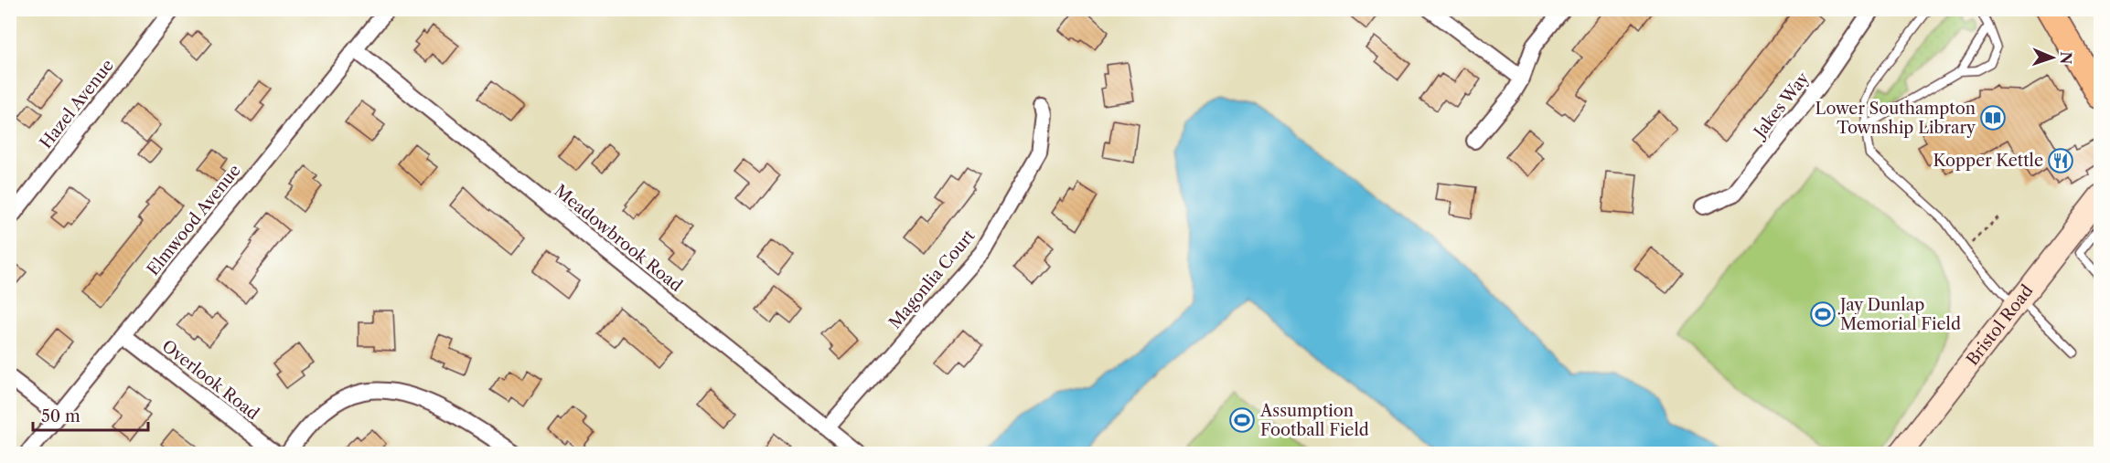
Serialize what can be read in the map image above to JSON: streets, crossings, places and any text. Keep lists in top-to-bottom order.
{
  "streets": {
    "main road": ["Bristol Road"],
    "street": [
      "Hazel Avenue",
      "Jakes Way",
      "Elmwood Avenue",
      "Meadowbrook Road",
      "Magonlia Court",
      "Overlook Road"
    ]
  },
  "crossings": [
    ["Elmwood Avenue", "Meadowbrook Road"],
    ["Elmwood Avenue", "Overlook Road"],
    ["Meadowbrook Road", "Magonlia Court"]
  ],
  "places": {
    "library": ["Lower Southampton Township Library"],
    "restaurant": ["Kopper Kettle"],
    "sports": ["Jay Dunlap Memorial Field", "Assumption Football Field"]
  },
  "scale_bar": "50 m",
  "north": "right"
}
